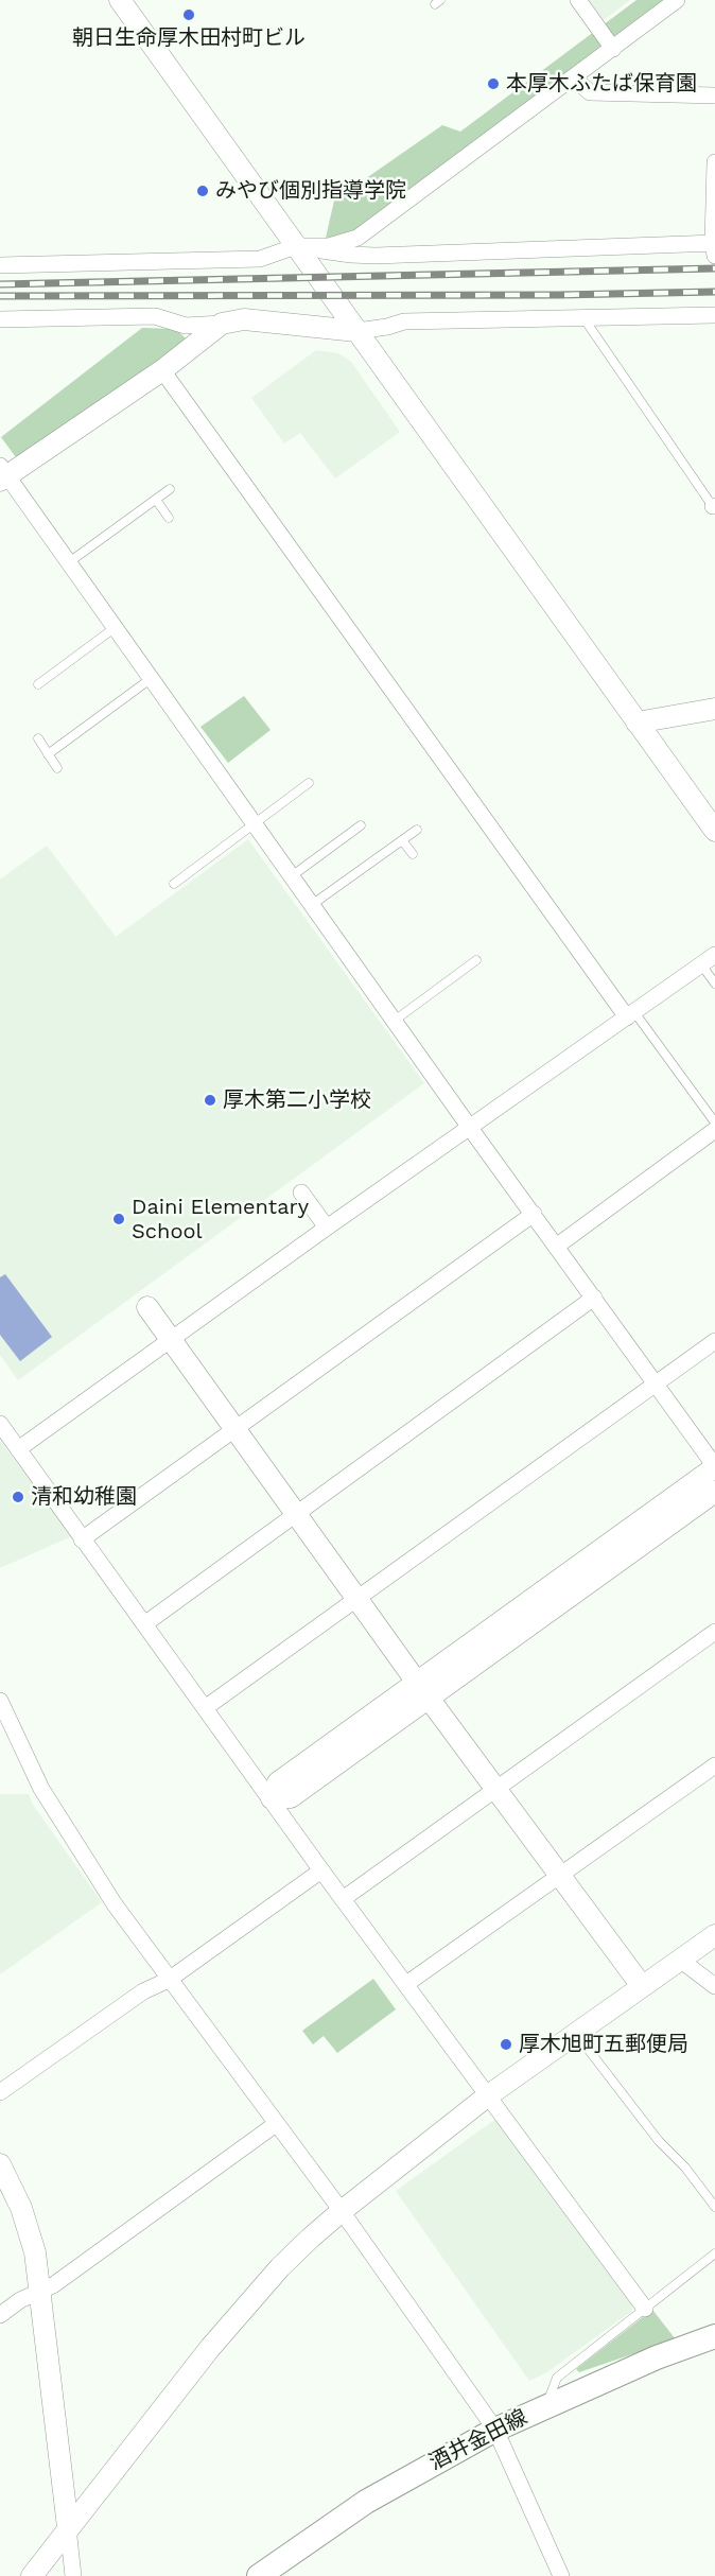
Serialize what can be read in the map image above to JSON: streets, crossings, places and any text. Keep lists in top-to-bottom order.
{
  "streets": {
    "main road": ["酒井金田線"]
  },
  "places": [
    "朝日生命厚木田村町ビル",
    "本厚木ふたば保育園",
    "みやび個別指導学院",
    "厚木第二小学校",
    "Daini Elementary School",
    "清和幼稚園",
    "厚木旭町五郵便局"
  ]
}
